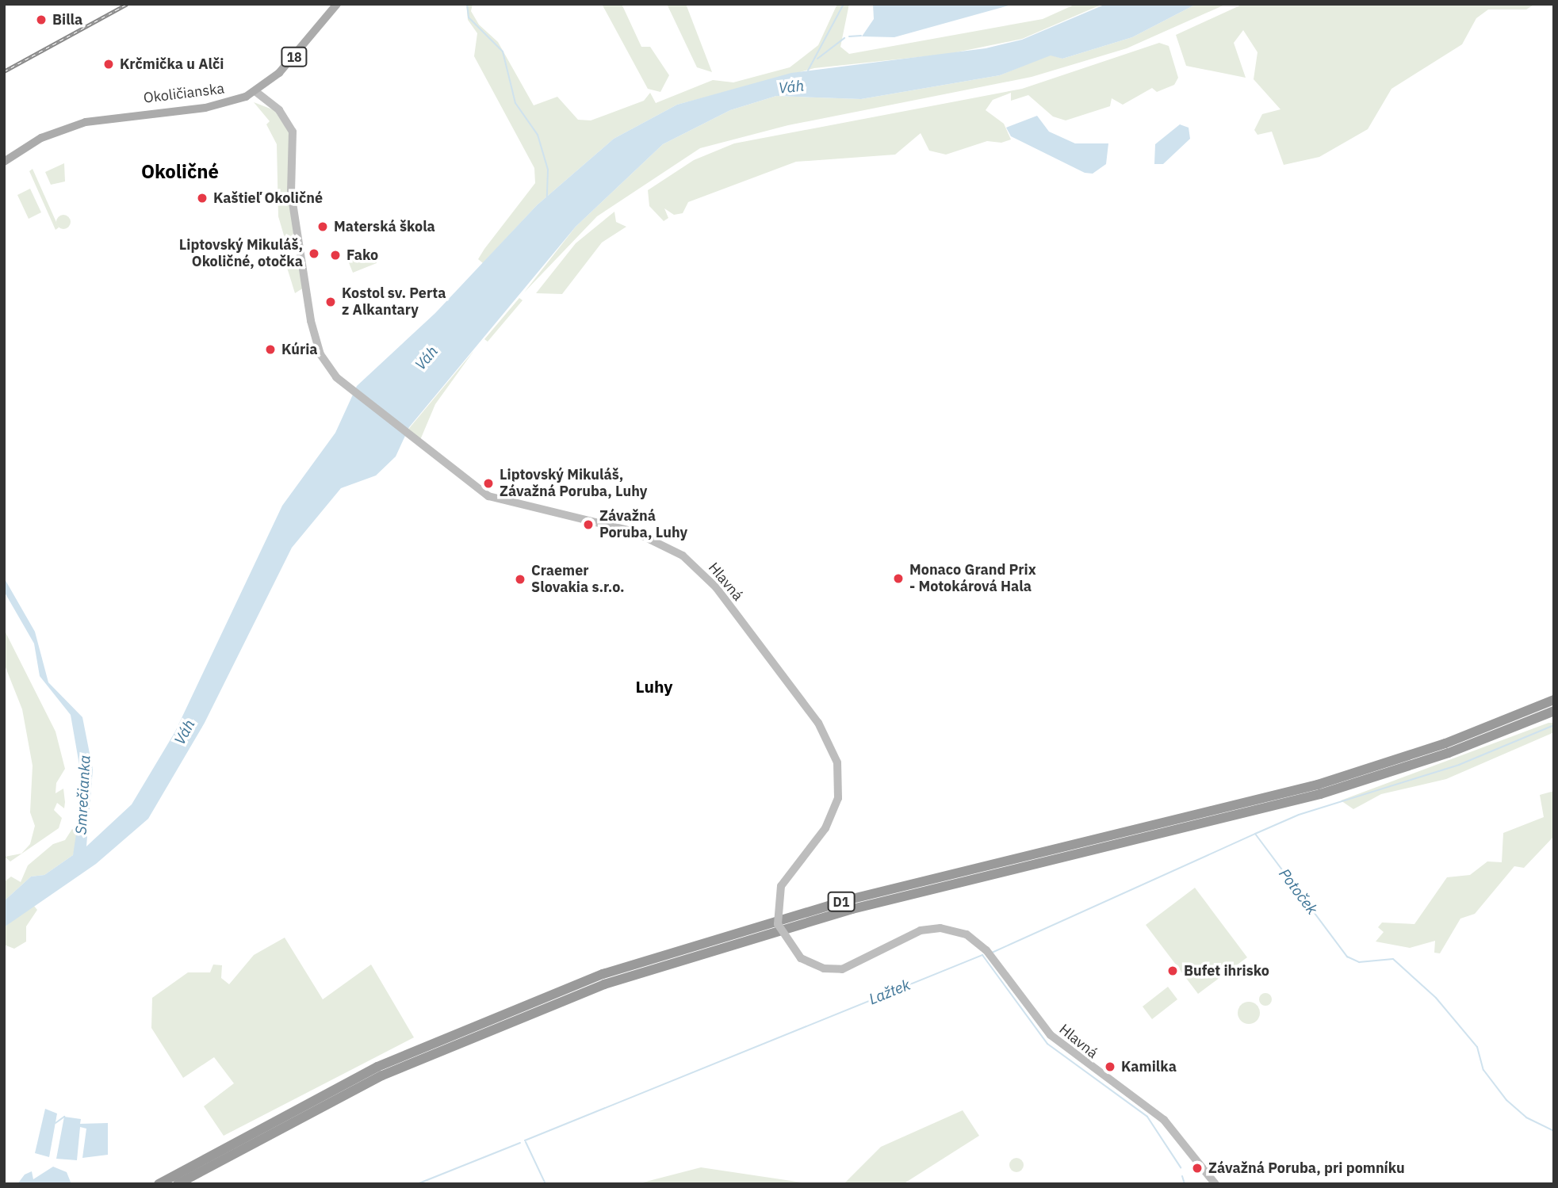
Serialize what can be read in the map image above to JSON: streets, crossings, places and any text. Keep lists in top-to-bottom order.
{
  "streets": {
    "highway": ["D1"],
    "main road": ["18", "Okoličianska"],
    "street": ["Hlavná"]
  },
  "crossings": [
    ["Okoličianska", "Hlavná"]
  ],
  "districts": ["Okoličné", "Luhy"],
  "water": [
    "Váh",
    "Smrečianka",
    "Potoček",
    "Lažtek"
  ],
  "places": [
    "Billa",
    "Krčmička u Alči",
    "Kaštieľ Okoličné",
    "Materská škola",
    "Liptovský Mikuláš, Okoličné, otočka",
    "Fako",
    "Kostol sv. Perta z Alkantary",
    "Kúria",
    "Liptovský Mikuláš, Závažná Poruba, Luhy",
    "Závažná Poruba, Luhy",
    "Monaco Grand Prix - Motokárová Hala",
    "Craemer Slovakia s.r.o.",
    "Bufet ihrisko",
    "Kamilka",
    "Závažná Poruba, pri pomníku"
  ]
}
